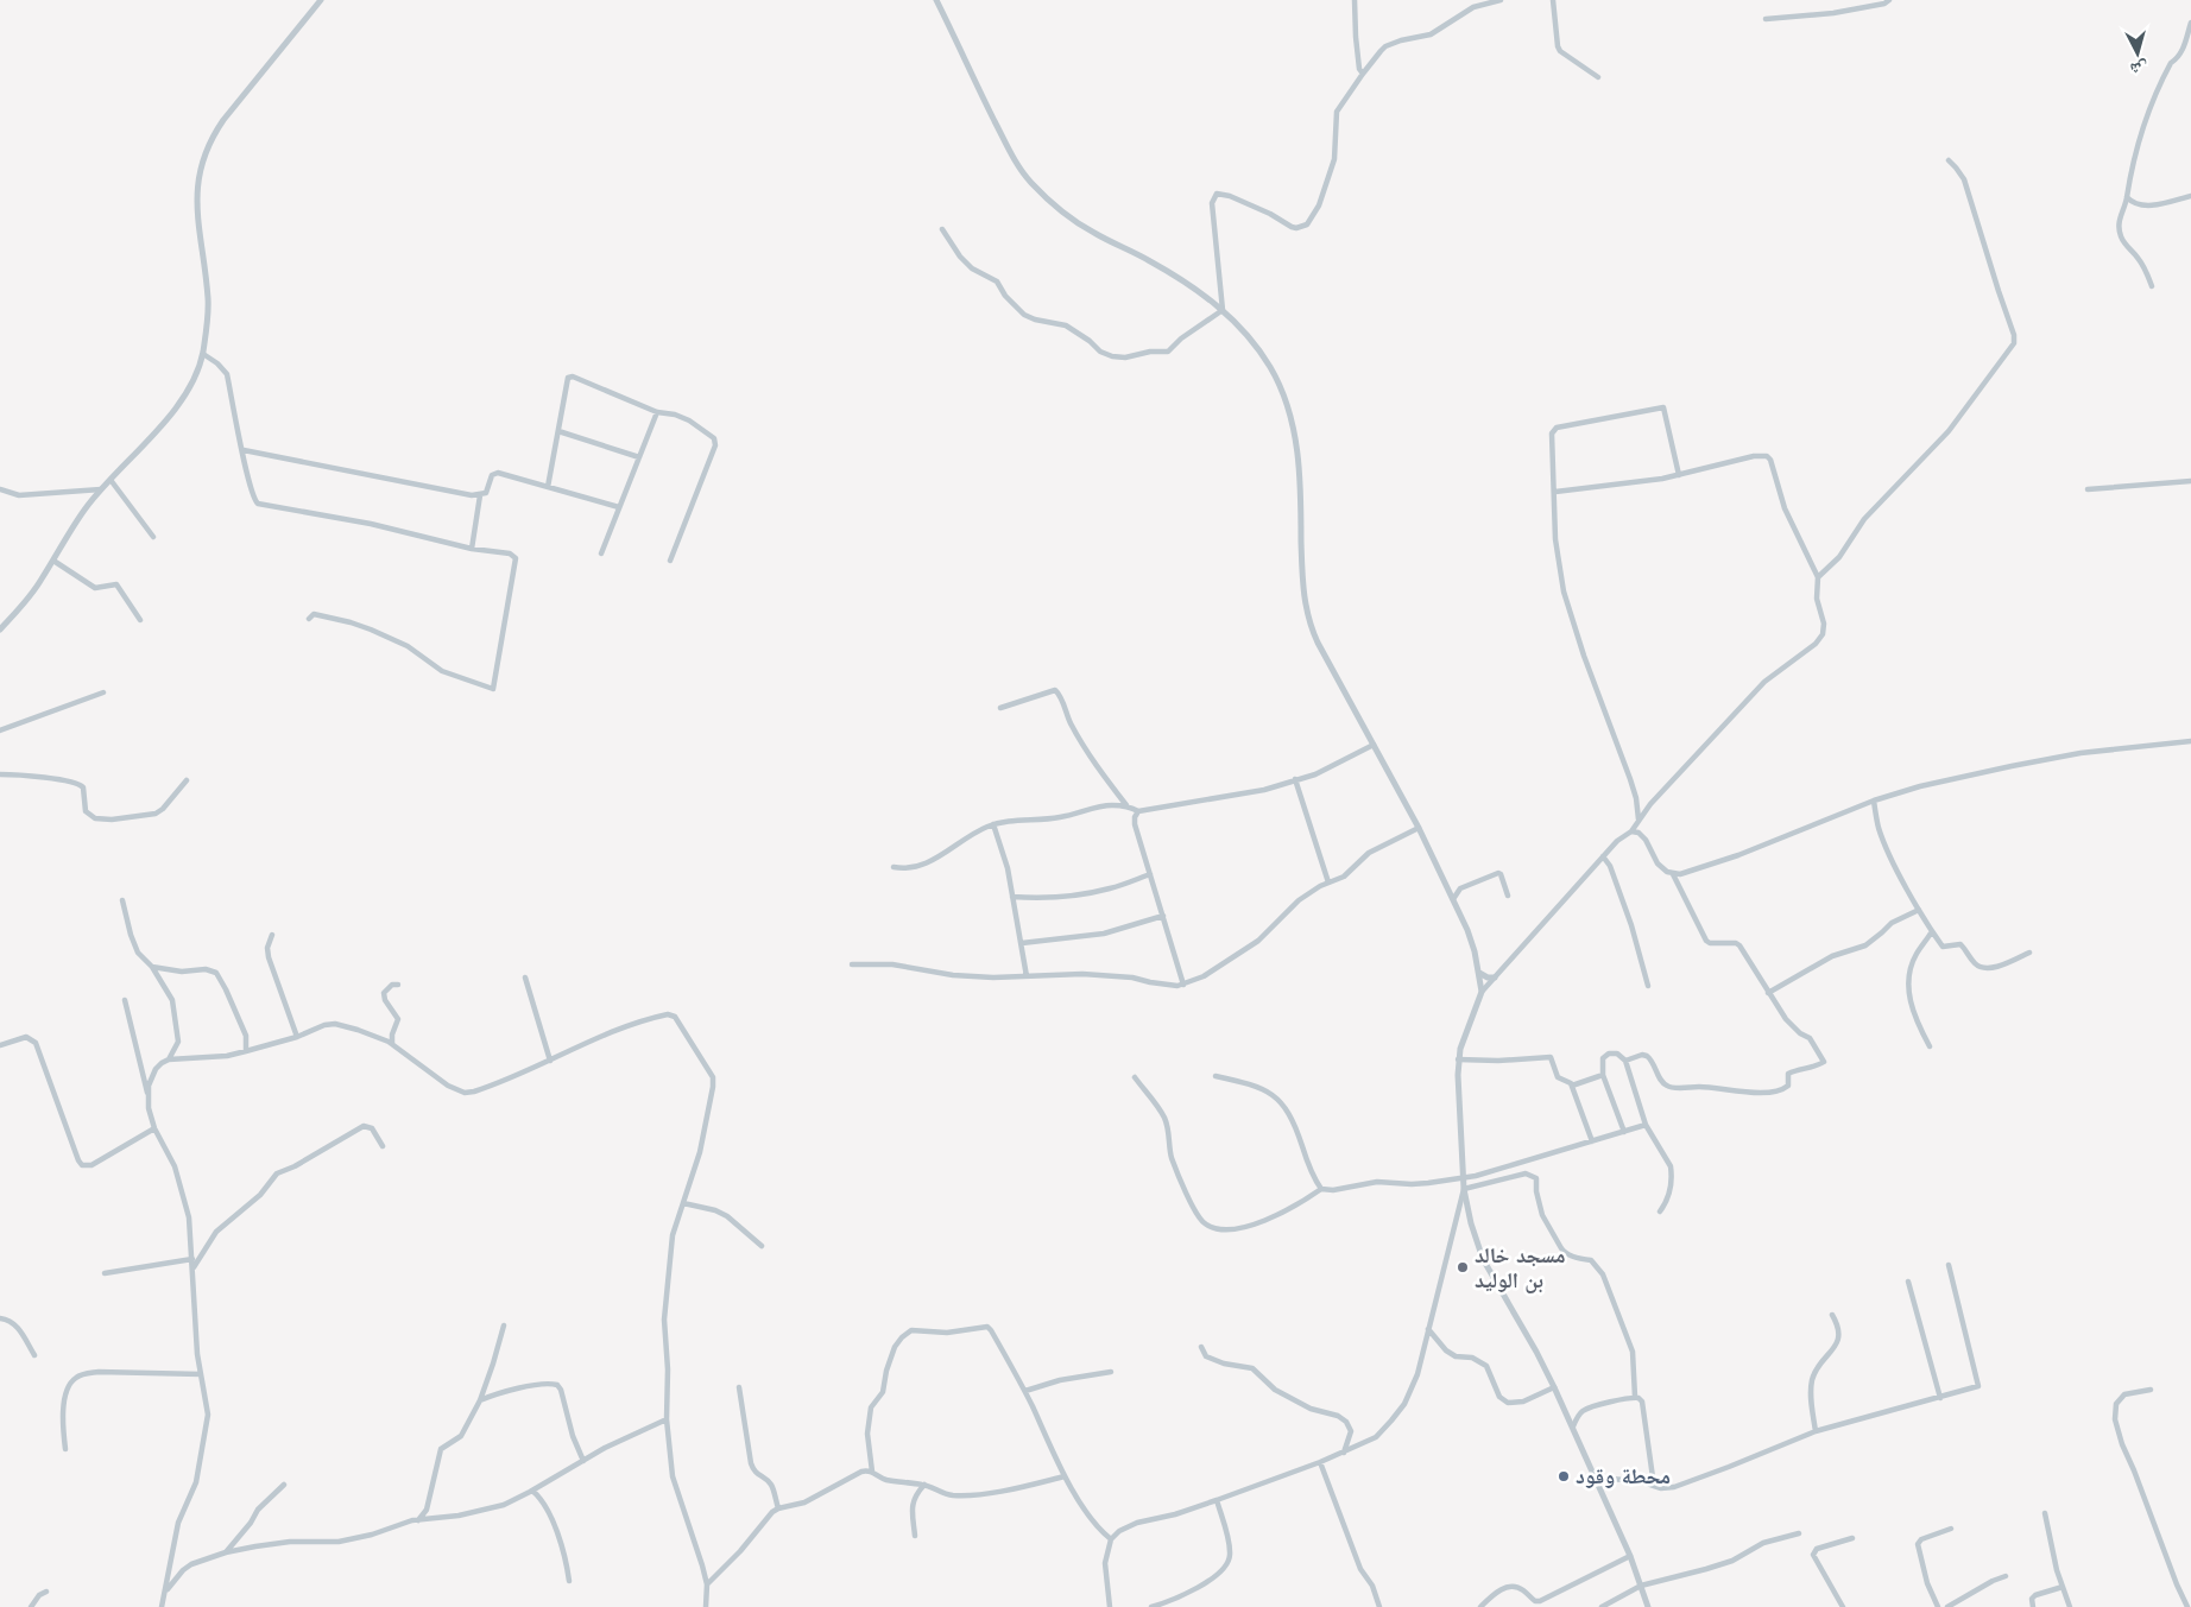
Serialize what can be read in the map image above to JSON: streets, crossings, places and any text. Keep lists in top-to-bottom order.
{
  "places": ["مسجد خالد بن الوليد", "محطة وقود"],
  "north": "bottom"
}
